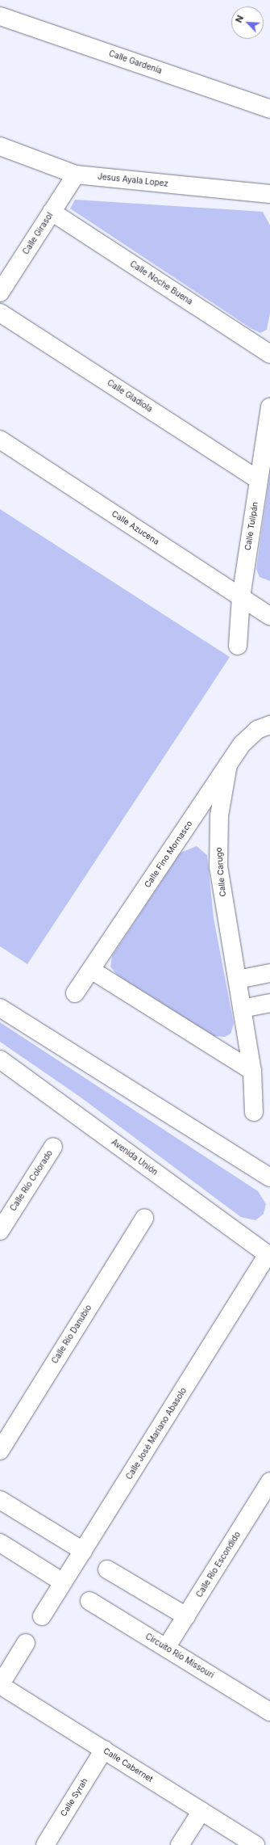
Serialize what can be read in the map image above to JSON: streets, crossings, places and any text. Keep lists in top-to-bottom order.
{
  "streets": {
    "street": [
      "Calle Gardenía",
      "Jesus Ayala Lopez",
      "Calle Girasol",
      "Calle Noche Buena",
      "Calle Gladiola",
      "Calle Tulipán",
      "Calle Azucena",
      "Calle Fino Mornasco",
      "Calle Carugo",
      "Avenida Unión",
      "Calle Río Colorado",
      "Calle Río Danubio",
      "Calle José Mariano Abasolo",
      "Calle Río Escondido",
      "Circuito Río Missouri",
      "Calle Cabernet",
      "Calle Syrah"
    ]
  },
  "crossings": [
    ["Jesus Ayala Lopez", "Calle Girasol"],
    ["Calle Girasol", "Calle Noche Buena"],
    ["Calle Gladiola", "Calle Tulipán"],
    ["Calle Tulipán", "Calle Azucena"],
    ["Calle Fino Mornasco", "Calle Carugo"],
    ["Avenida Unión", "Calle José Mariano Abasolo"],
    ["Calle Río Escondido", "Circuito Río Missouri"],
    ["Calle Cabernet", "Calle Syrah"]
  ],
  "north": "top left"
}
